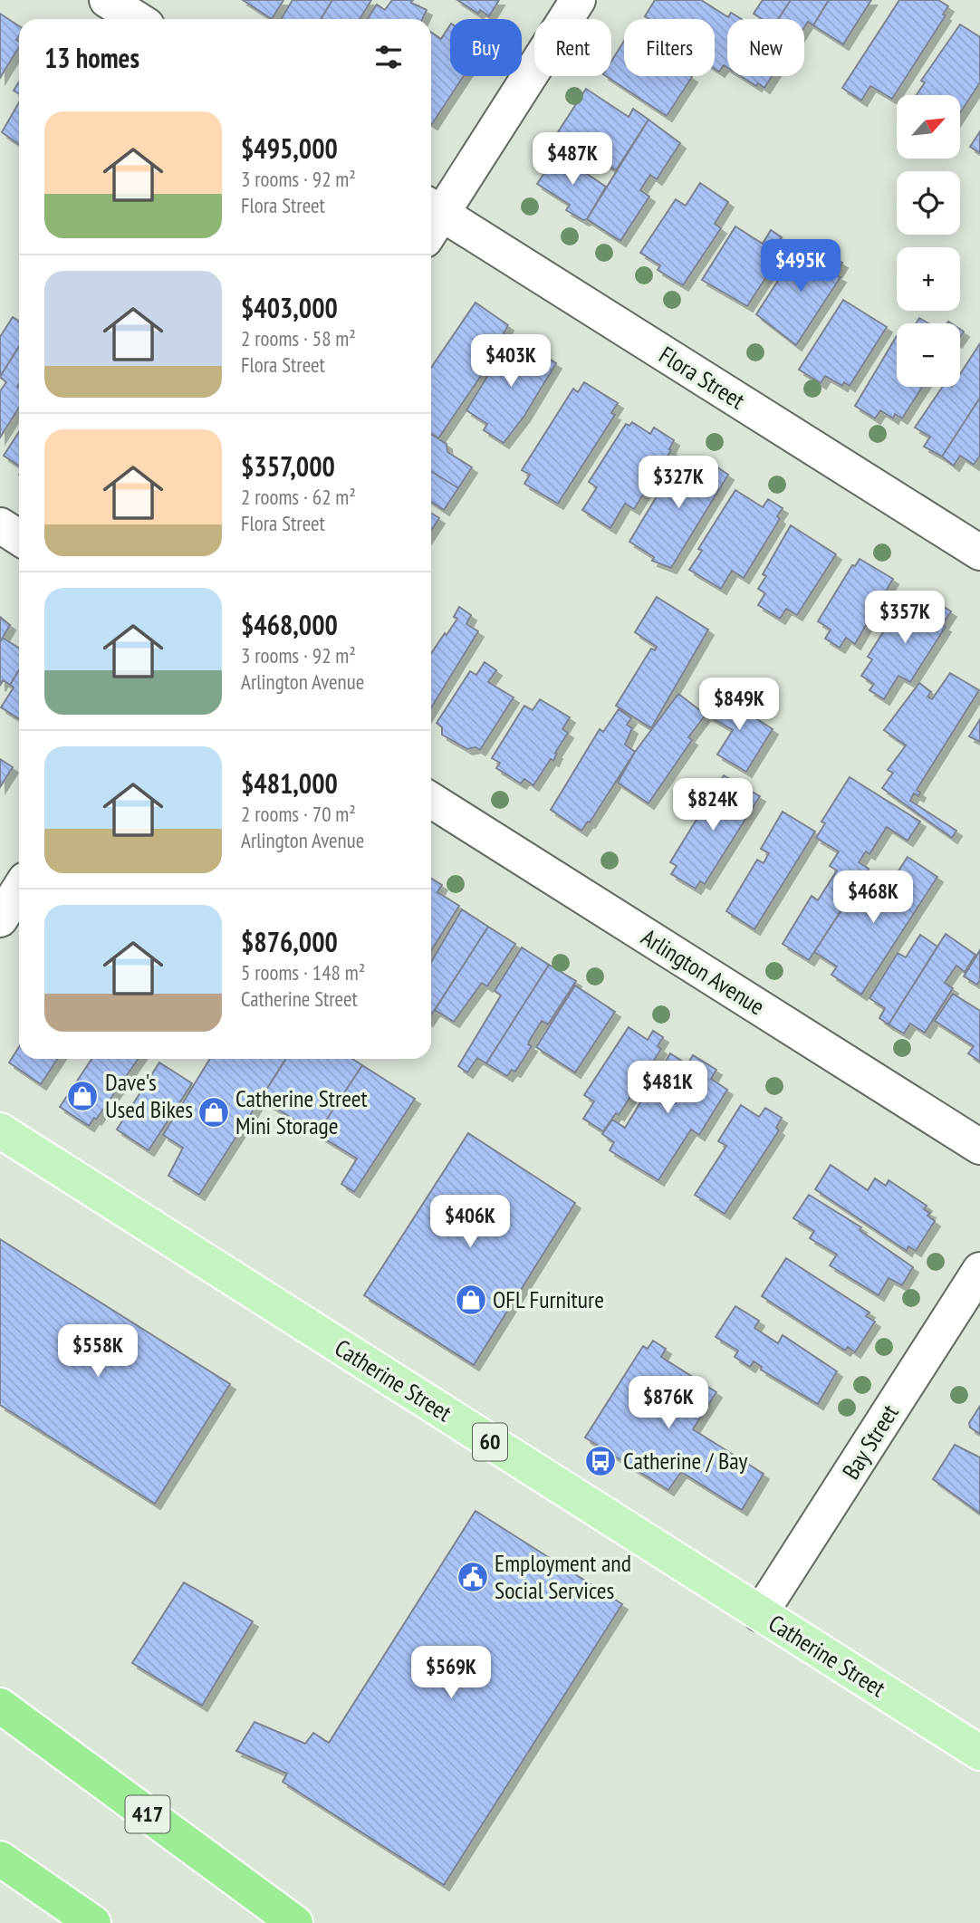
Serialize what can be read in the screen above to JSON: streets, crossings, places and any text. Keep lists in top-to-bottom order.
{
  "streets": {
    "highway": ["417"],
    "main road": ["Catherine Street", "60"],
    "street": ["Flora Street", "Arlington Avenue", "Bay Street"]
  },
  "crossings": [
    ["Catherine Street", "Bay Street"]
  ],
  "places": {
    "shop": ["Dave's Used Bikes", "Catherine Street Mini Storage", "OFL Furniture"],
    "bus stop": ["Catherine / Bay"],
    "public building": ["Employment and Social Services"]
  },
  "north": "top right",
  "page": {
    "chip": [
      "Buy",
      "Rent",
      "Filters",
      "New"
    ],
    "heading": "13 homes",
    "map_buttons": ["+", "−"],
    "list": [
      {
        "name": "$495,000",
        "note": "3 rooms · 92 m² · Flora Street"
      },
      {
        "name": "$403,000",
        "note": "2 rooms · 58 m² · Flora Street"
      },
      {
        "name": "$357,000",
        "note": "2 rooms · 62 m² · Flora Street"
      },
      {
        "name": "$468,000",
        "note": "3 rooms · 92 m² · Arlington Avenue"
      },
      {
        "name": "$481,000",
        "note": "2 rooms · 70 m² · Arlington Avenue"
      },
      {
        "name": "$876,000",
        "note": "5 rooms · 148 m² · Catherine Street"
      }
    ],
    "price": [
      "$487K",
      "$495K",
      "$403K",
      "$327K",
      "$357K",
      "$849K",
      "$824K",
      "$468K",
      "$481K",
      "$406K",
      "$558K",
      "$876K",
      "$569K"
    ]
  }
}
